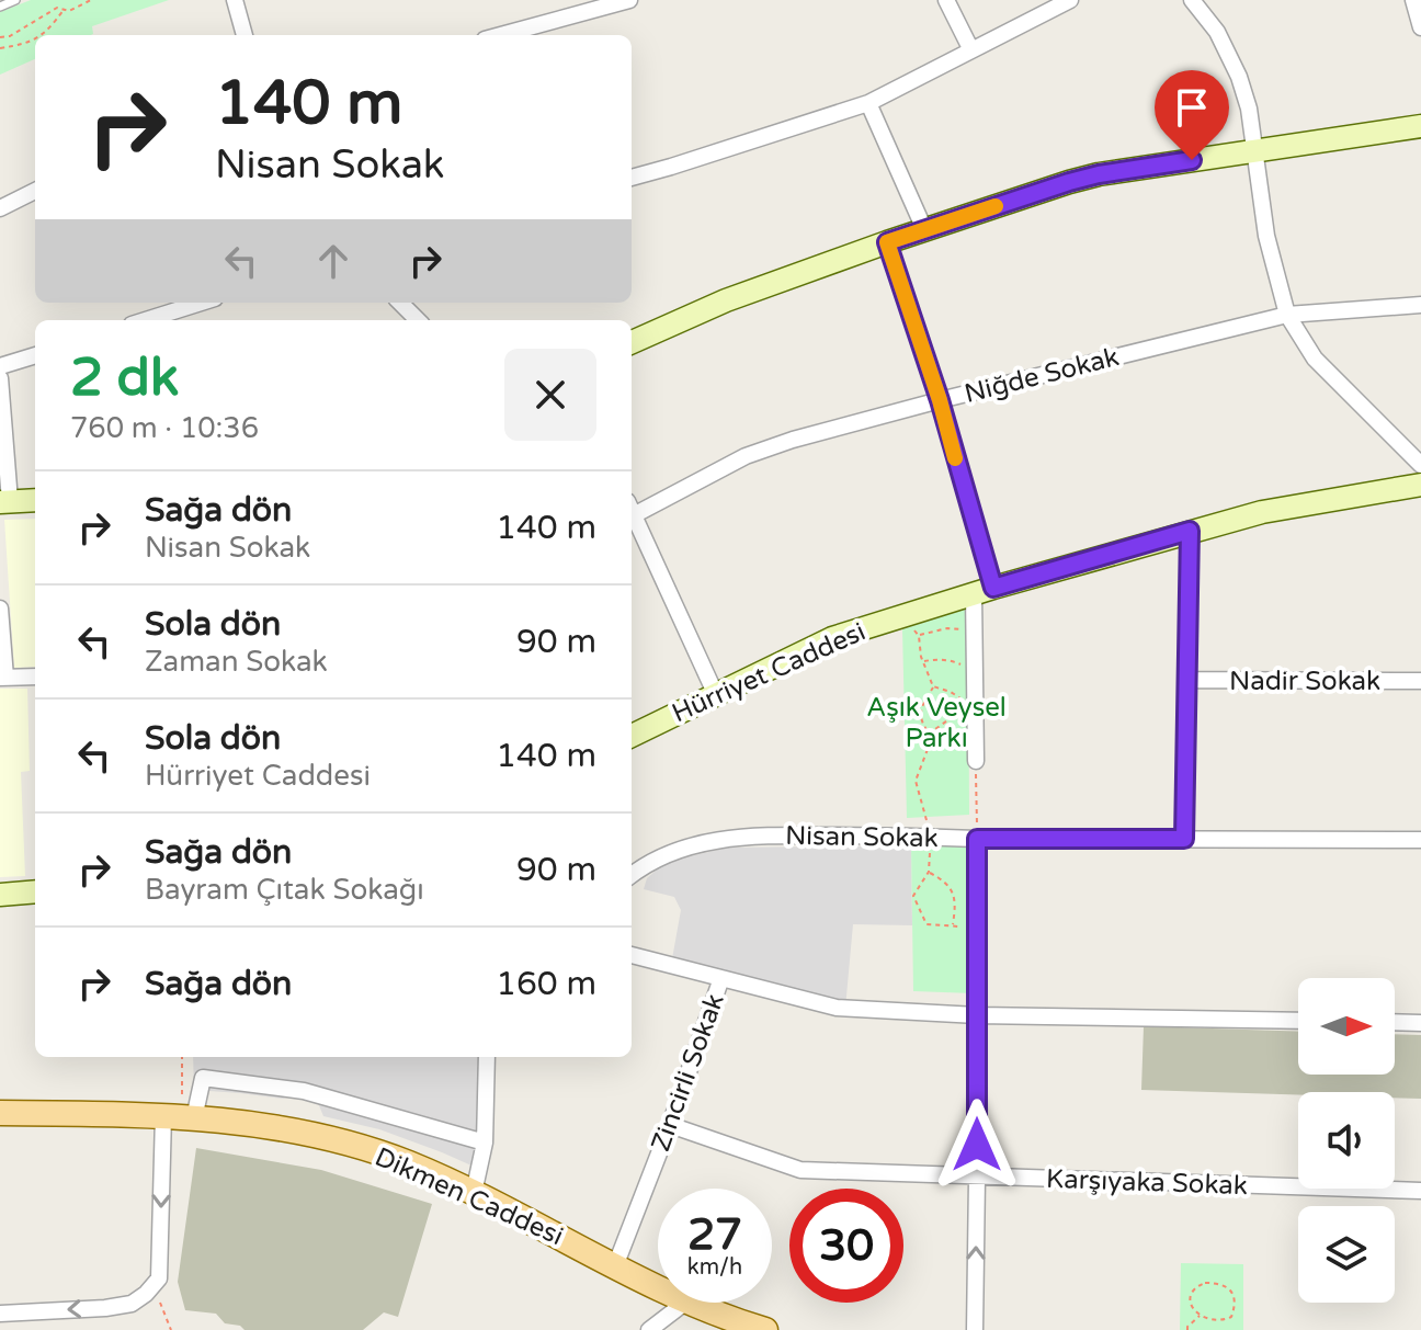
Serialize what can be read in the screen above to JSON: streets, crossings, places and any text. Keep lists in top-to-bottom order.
{
  "streets": {
    "main road": ["Hürriyet Caddesi", "Dikmen Caddesi"],
    "street": [
      "Niğde Sokak",
      "Nadir Sokak",
      "Nisan Sokak",
      "Zincirli Sokak",
      "Karşıyaka Sokak"
    ]
  },
  "crossings": [
    ["Zincirli Sokak", "Karşıyaka Sokak"],
    ["Zincirli Sokak", "Dikmen Caddesi"]
  ],
  "parks": ["Aşık Veysel Parkı"],
  "north": "right",
  "page": {
    "turn": ["140 m", "Nisan Sokak"],
    "heading": ["2 dk", "760 m · 10:36"],
    "list": [
      {
        "name": "Sağa dön",
        "note": "Nisan Sokak",
        "value": "140 m"
      },
      {
        "name": "Sola dön",
        "note": "Zaman Sokak",
        "value": "90 m"
      },
      {
        "name": "Sola dön",
        "note": "Hürriyet Caddesi",
        "value": "140 m"
      },
      {
        "name": "Sağa dön",
        "note": "Bayram Çıtak Sokağı",
        "value": "90 m"
      },
      {
        "name": "Sağa dön",
        "value": "160 m"
      }
    ],
    "speed": "27 km/h",
    "limit": "30"
  }
}
